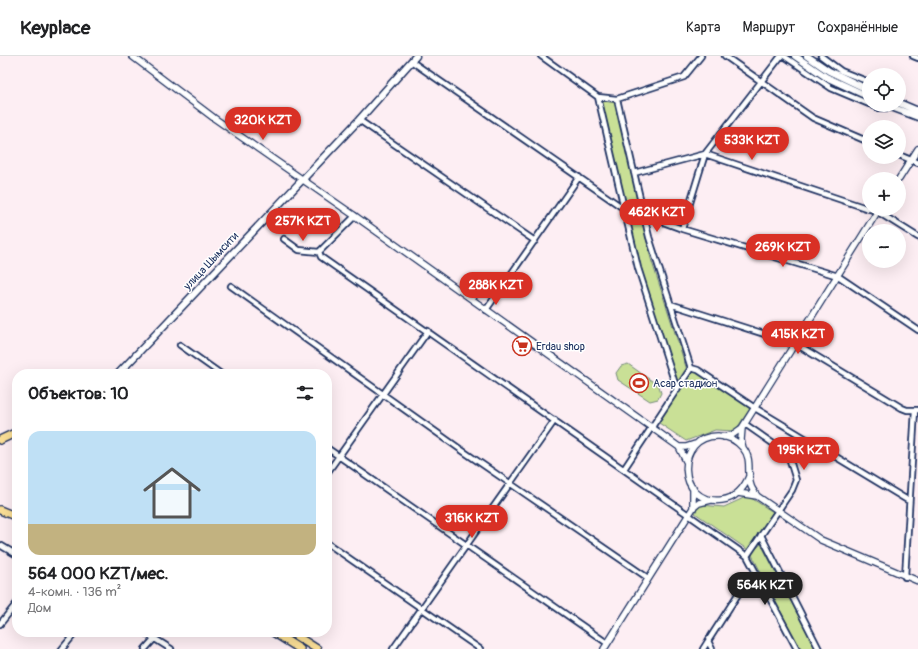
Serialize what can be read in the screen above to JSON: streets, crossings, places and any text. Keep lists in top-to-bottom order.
{
  "streets": {
    "main road": ["улица Шымсити"]
  },
  "places": {
    "supermarket": ["Erdau shop"],
    "sports": ["Асар стадион"]
  },
  "page": {
    "header": "Keyplace",
    "nav": ["Карта", "Маршрут", "Сохранённые"],
    "map_buttons": ["+", "−"],
    "price": [
      "320K KZT",
      "533K KZT",
      "462K KZT",
      "257K KZT",
      "269K KZT",
      "288K KZT",
      "415K KZT",
      "195K KZT",
      "316K KZT",
      "564K KZT"
    ],
    "heading": "Объектов: 10",
    "list": [
      {
        "name": "564 000 KZT/мес.",
        "note": "4-комн. · 136 m² · Дом"
      }
    ]
  }
}
